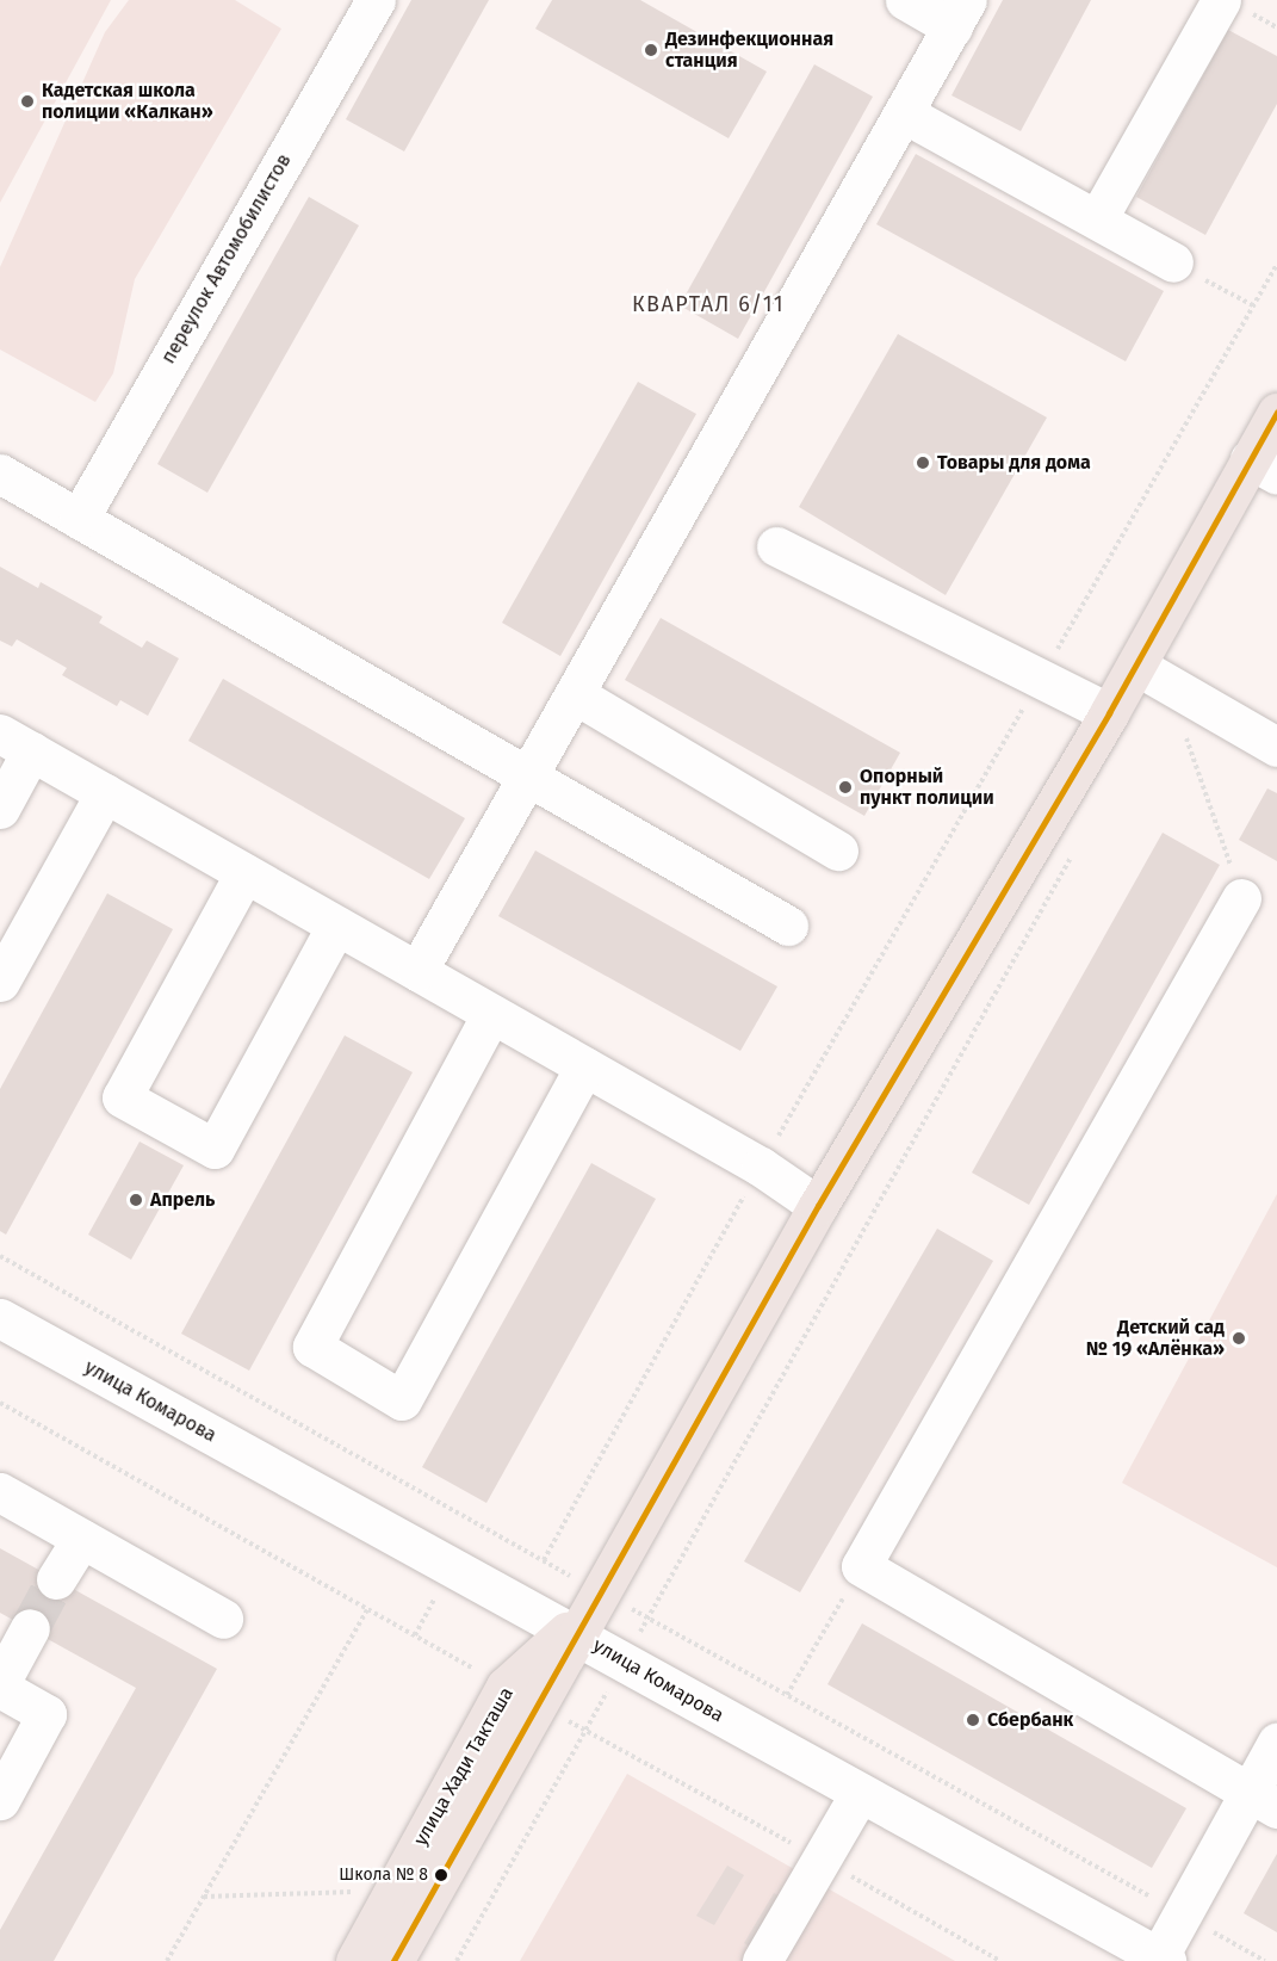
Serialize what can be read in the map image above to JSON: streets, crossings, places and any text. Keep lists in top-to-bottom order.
{
  "streets": {
    "main road": ["улица Хади Такташа"],
    "street": ["переулок Автомобилистов", "улица Комарова"]
  },
  "crossings": [
    ["улица Комарова", "улица Хади Такташа"]
  ],
  "districts": ["КВАРТАЛ 6/11"],
  "places": [
    "Дезинфекционная станция",
    "Кадетская школа полиции «Калкан»",
    "Товары для дома",
    "Опорный пункт полиции",
    "Апрель",
    "Детский сад № 19 «Алёнка»",
    "Сбербанк",
    "Школа № 8"
  ]
}
